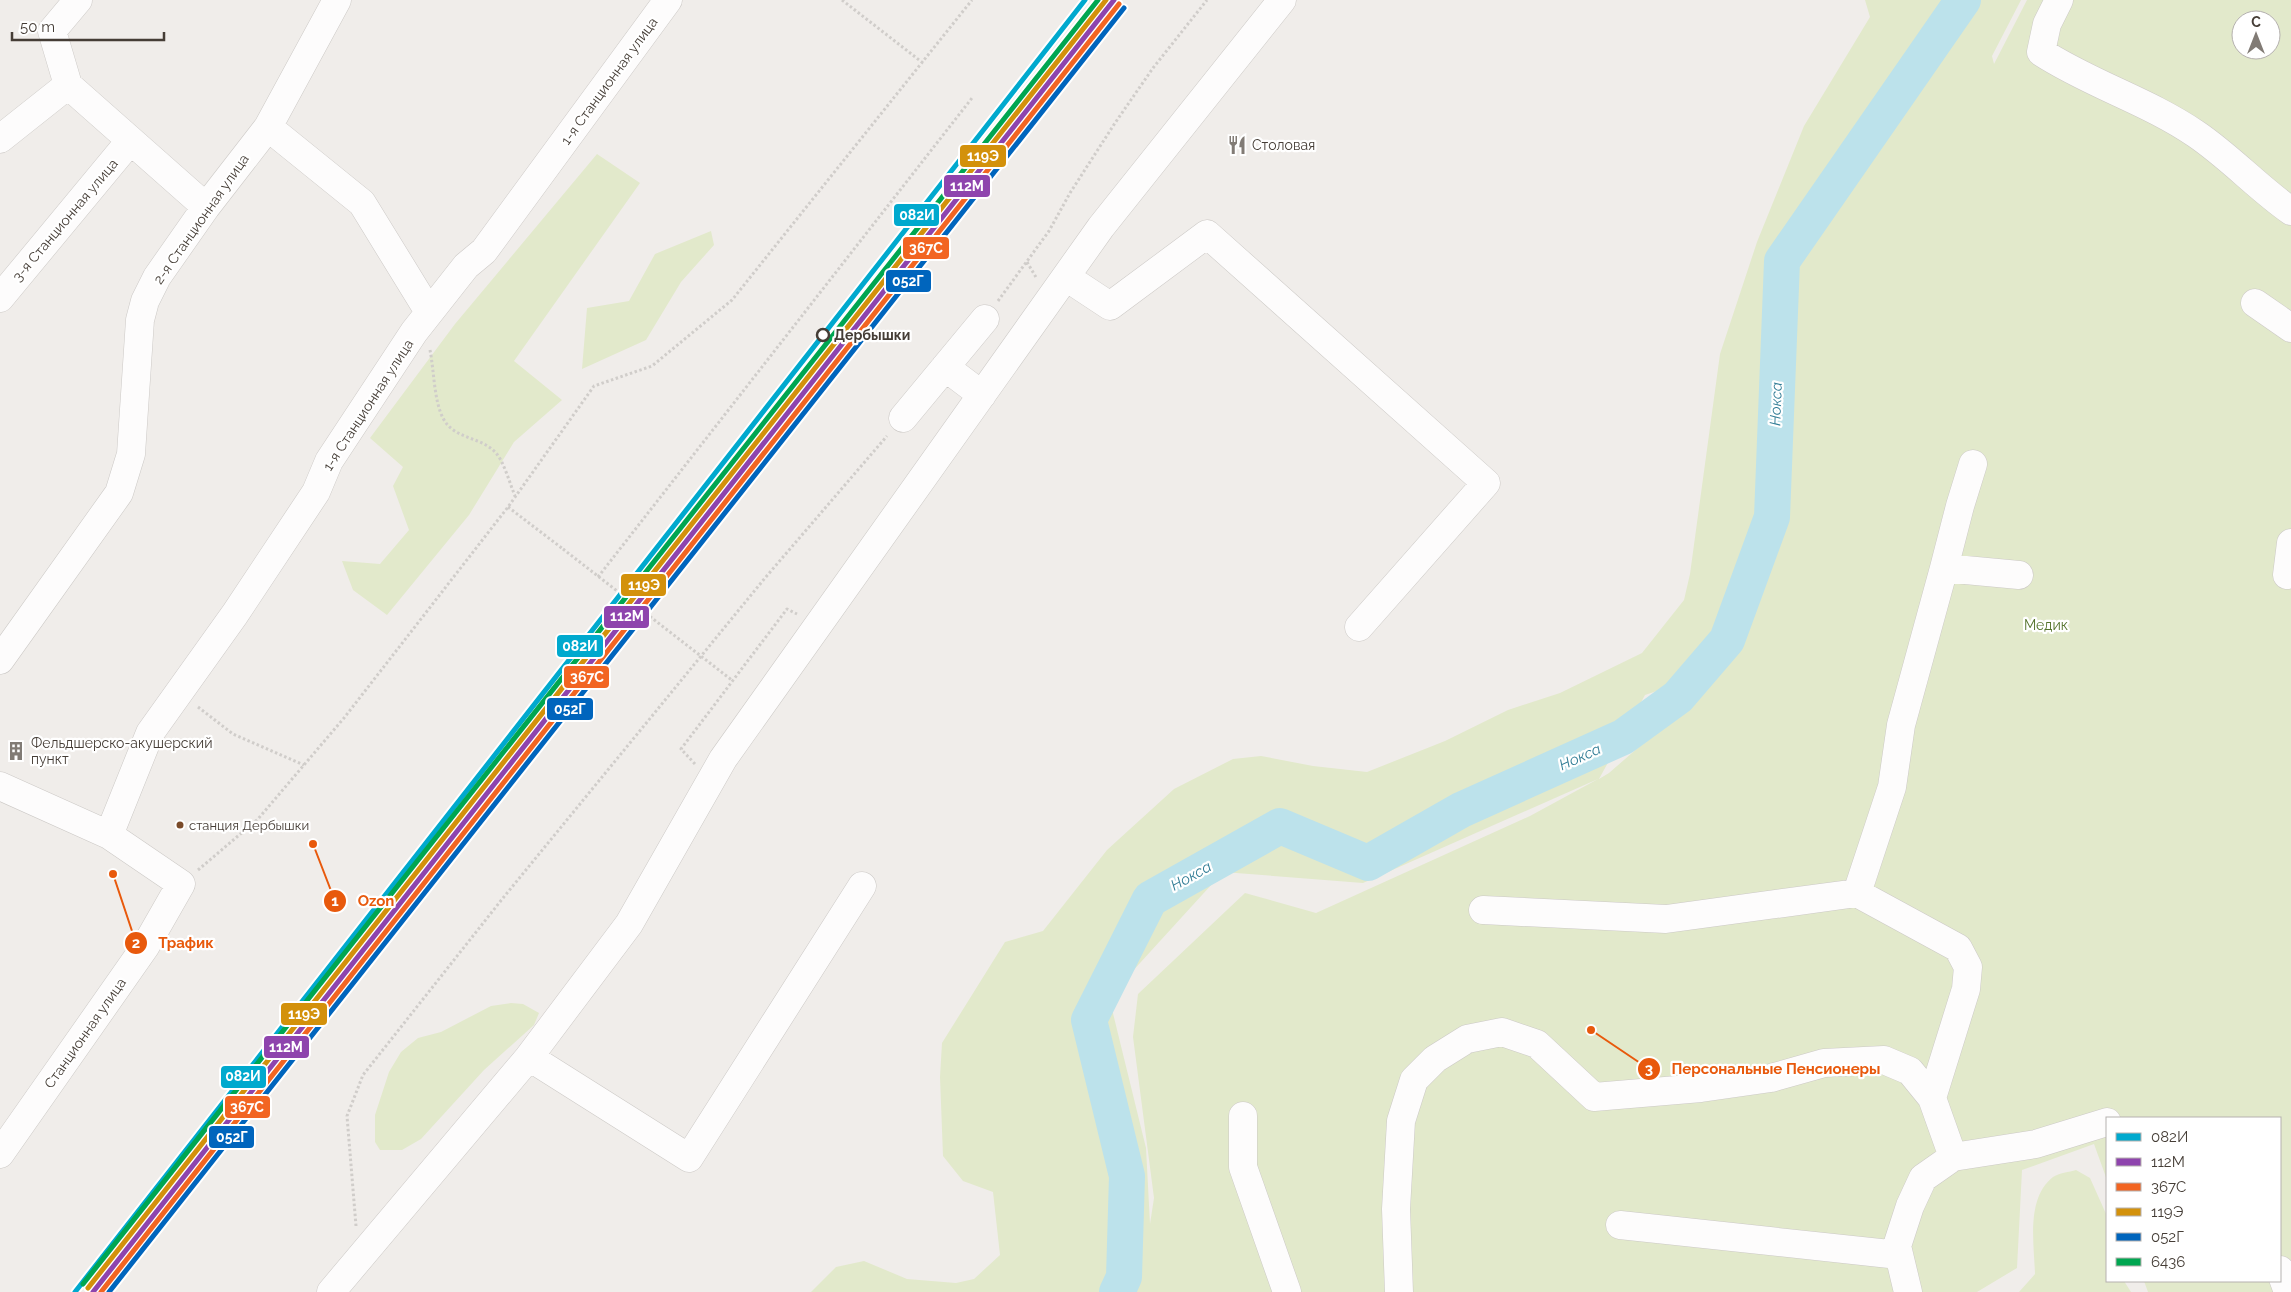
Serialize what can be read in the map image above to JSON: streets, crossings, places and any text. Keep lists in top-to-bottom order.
{
  "streets": {
    "street": [
      "1-я Станционная улица",
      "2-я Станционная улица",
      "3-я Станционная улица",
      "Станционная улица"
    ]
  },
  "water": ["Нокса"],
  "parks": ["Медик"],
  "places": {
    "restaurant": ["Столовая"],
    "other": [
      "Дербышки",
      "станция Дербышки",
      "Ozon",
      "Трафик",
      "Персональные Пенсионеры"
    ],
    "building": ["Фельдшерско-акушерский пункт"]
  },
  "lines": [
    "transit line 082И",
    "transit line 112М",
    "transit line 119Э",
    "transit line 6436",
    "transit line 367С",
    "transit line 052Г"
  ],
  "legend": [
    "082И",
    "112М",
    "367С",
    "119Э",
    "052Г",
    "6436"
  ],
  "scale_bar": "50 m",
  "north": "top"
}
